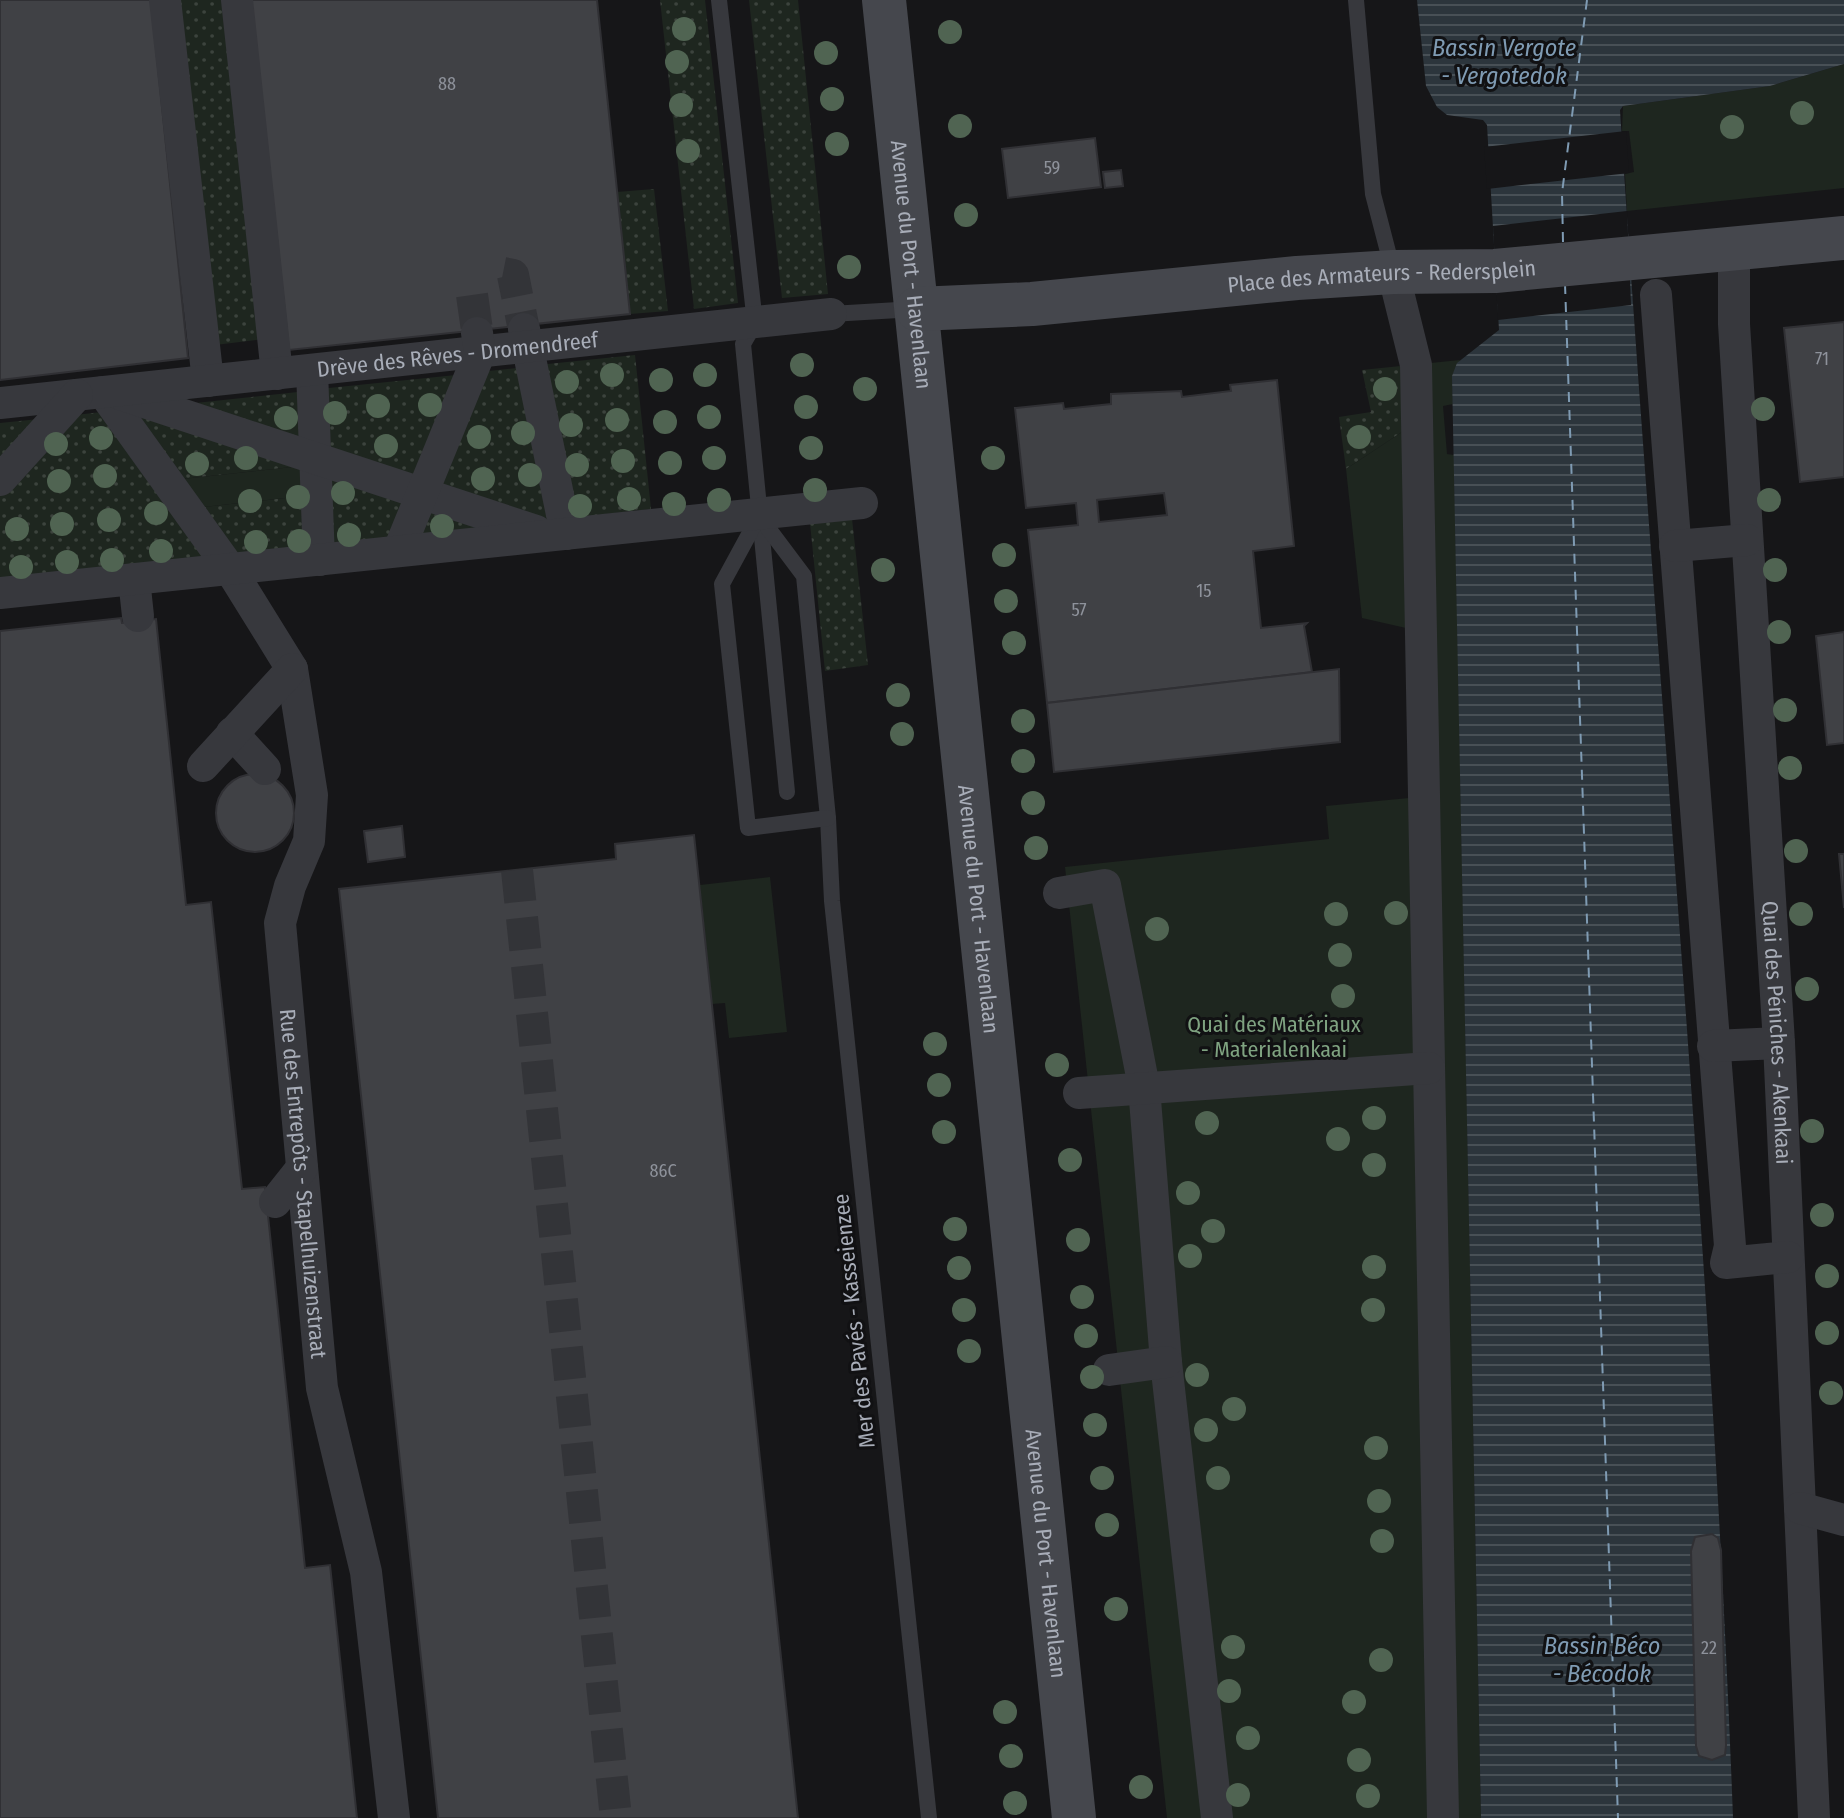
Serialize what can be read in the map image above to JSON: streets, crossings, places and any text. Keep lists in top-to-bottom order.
{
  "streets": {
    "street": [
      "Avenue du Port - Havenlaan",
      "Place des Armateurs - Redersplein",
      "Drève des Rêves - Dromendreef",
      "Quai des Péniches - Akenkaai",
      "Rue des Entrepôts - Stapelhuizenstraat"
    ],
    "lane": ["Mer des Pavés - Kasseienzee"]
  },
  "crossings": [
    ["Avenue du Port - Havenlaan", "Place des Armateurs - Redersplein"],
    ["Avenue du Port - Havenlaan", "Drève des Rêves - Dromendreef"],
    ["Place des Armateurs - Redersplein", "Drève des Rêves - Dromendreef"],
    ["Place des Armateurs - Redersplein", "Quai des Péniches - Akenkaai"],
    ["Drève des Rêves - Dromendreef", "Rue des Entrepôts - Stapelhuizenstraat"]
  ],
  "water": ["Bassin Vergote - Vergotedok", "Bassin Béco - Bécodok"],
  "parks": ["Quai des Matériaux - Materialenkaai"],
  "house_numbers": [
    "88",
    "59",
    "71",
    "15",
    "57",
    "86C",
    "22"
  ]
}
